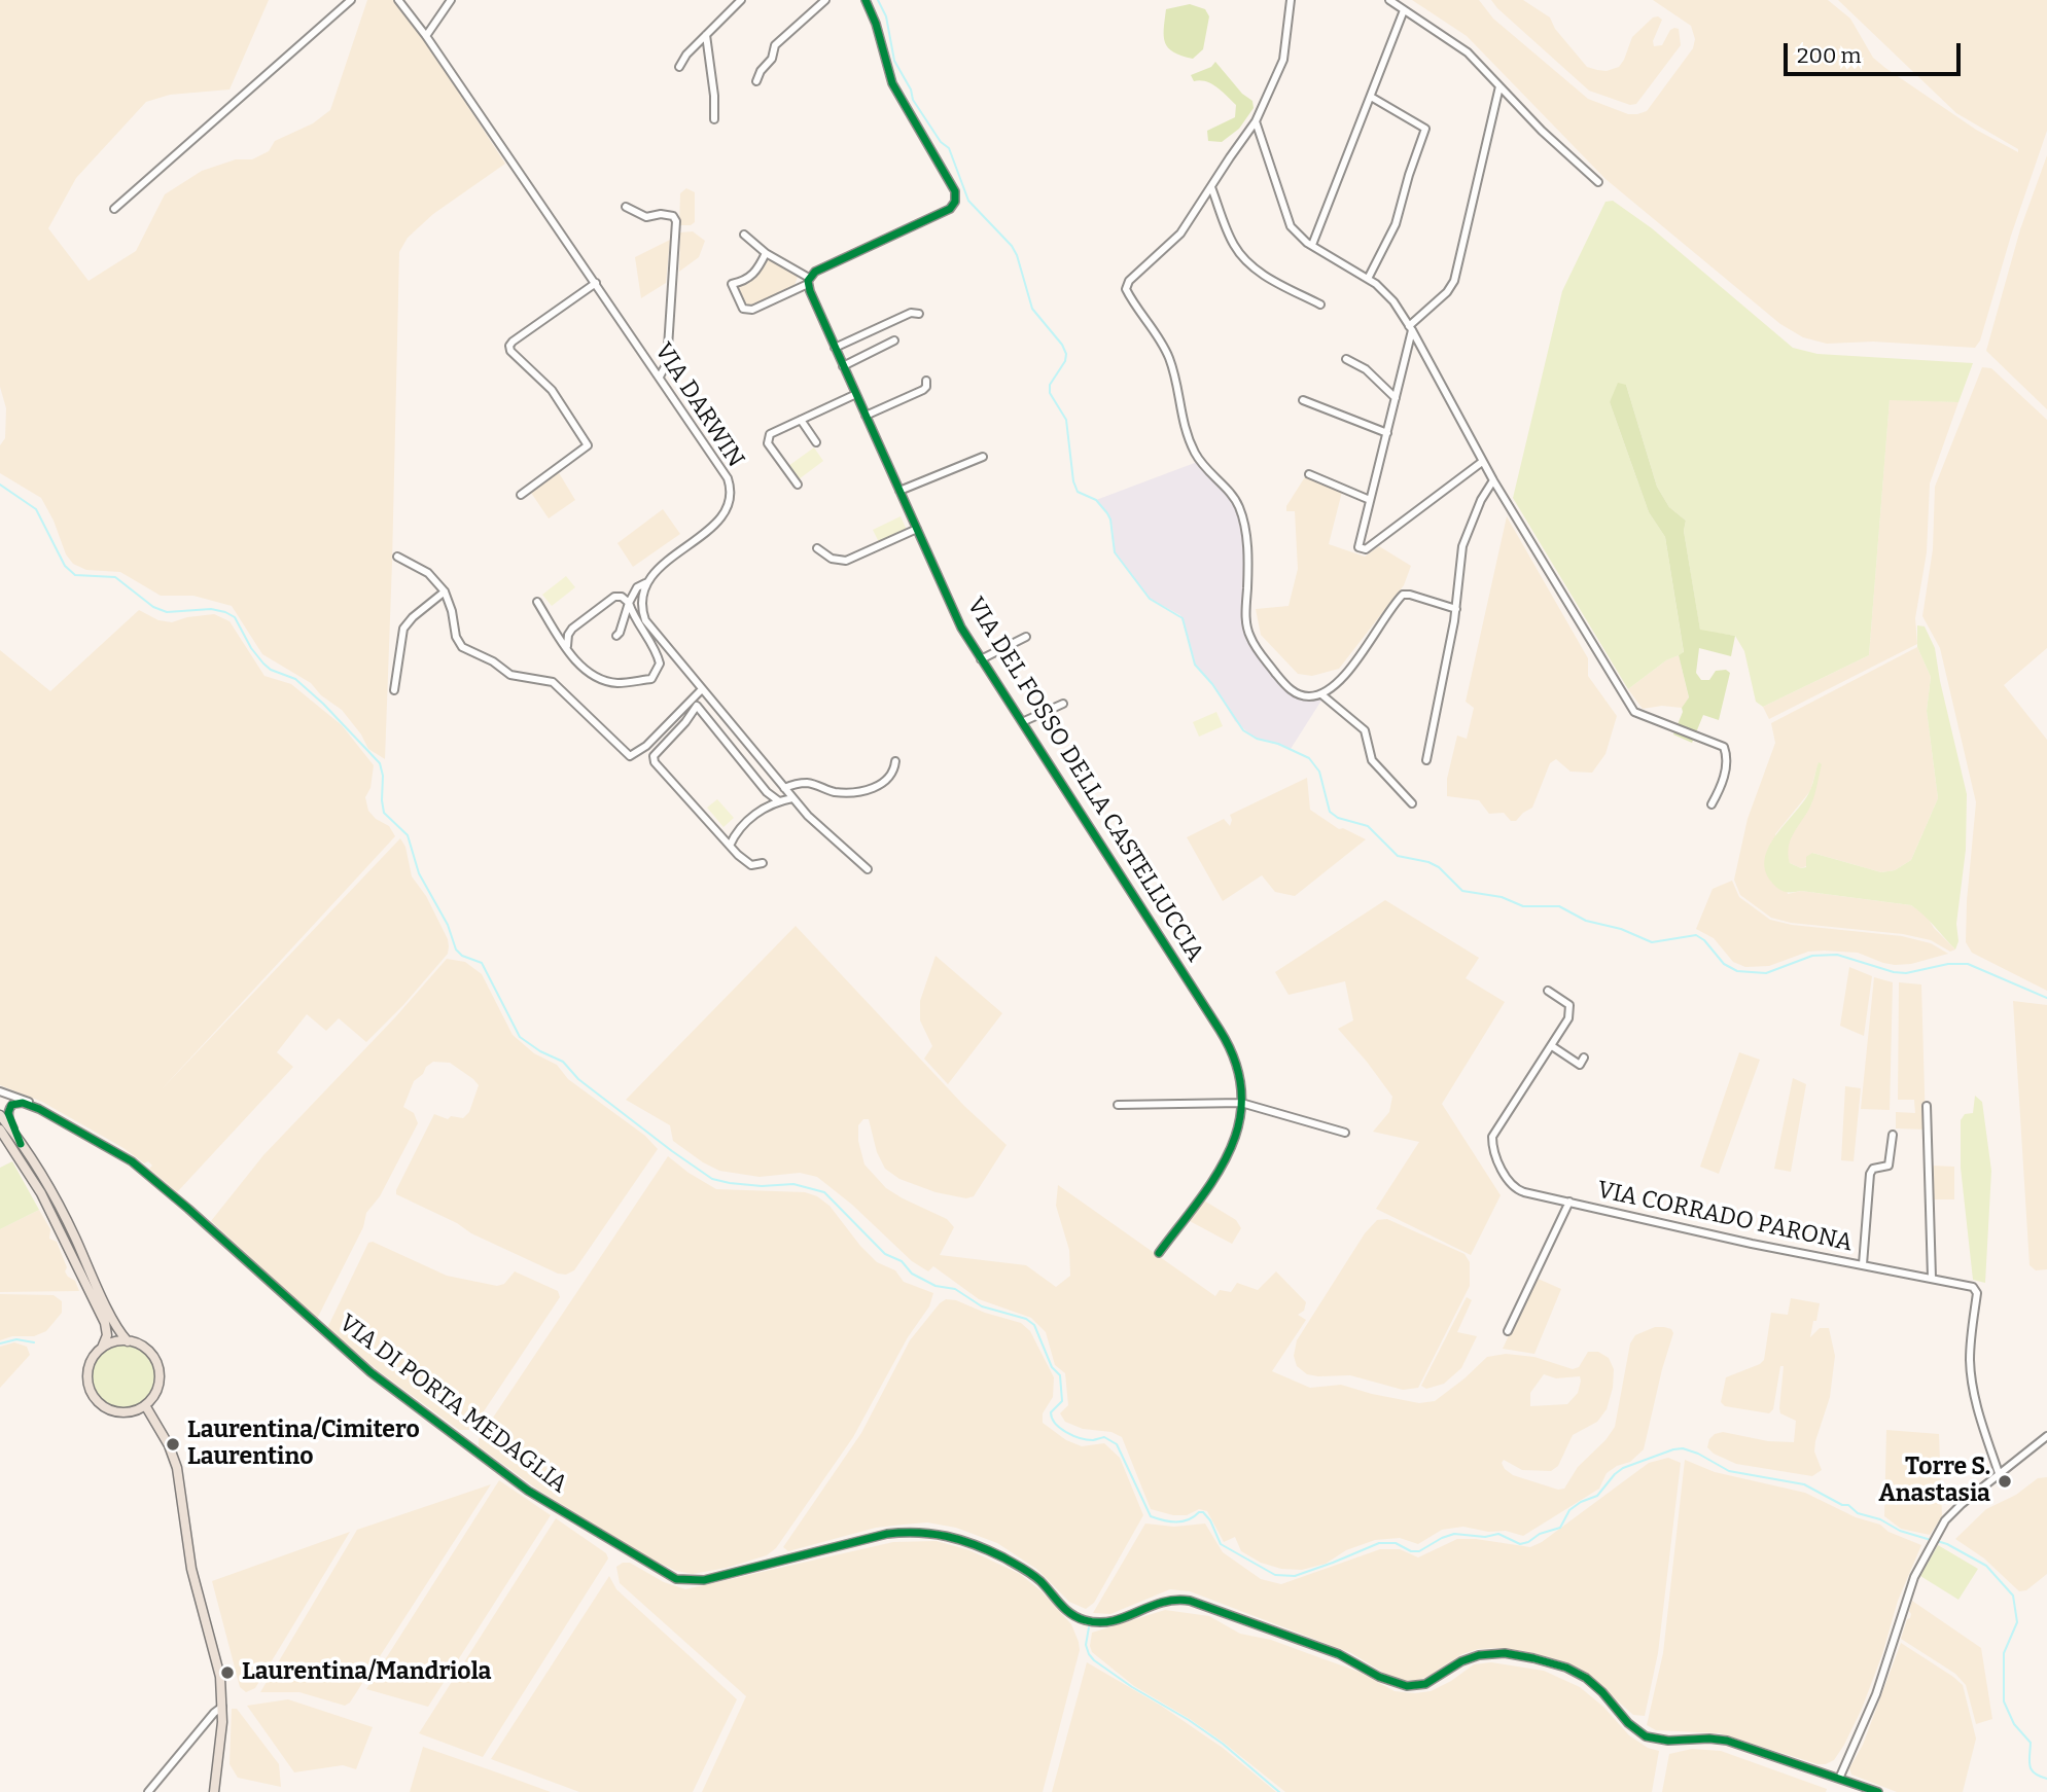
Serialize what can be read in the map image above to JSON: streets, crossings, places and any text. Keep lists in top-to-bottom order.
{
  "streets": {
    "street": [
      "VIA DARWIN",
      "VIA DEL FOSSO DELLA CASTELLUCCIA",
      "VIA CORRADO PARONA",
      "VIA DI PORTA MEDAGLIA"
    ]
  },
  "places": ["Laurentina/Cimitero Laurentino", "Torre S. Anastasia", "Laurentina/Mandriola"],
  "scale_bar": "200 m"
}
